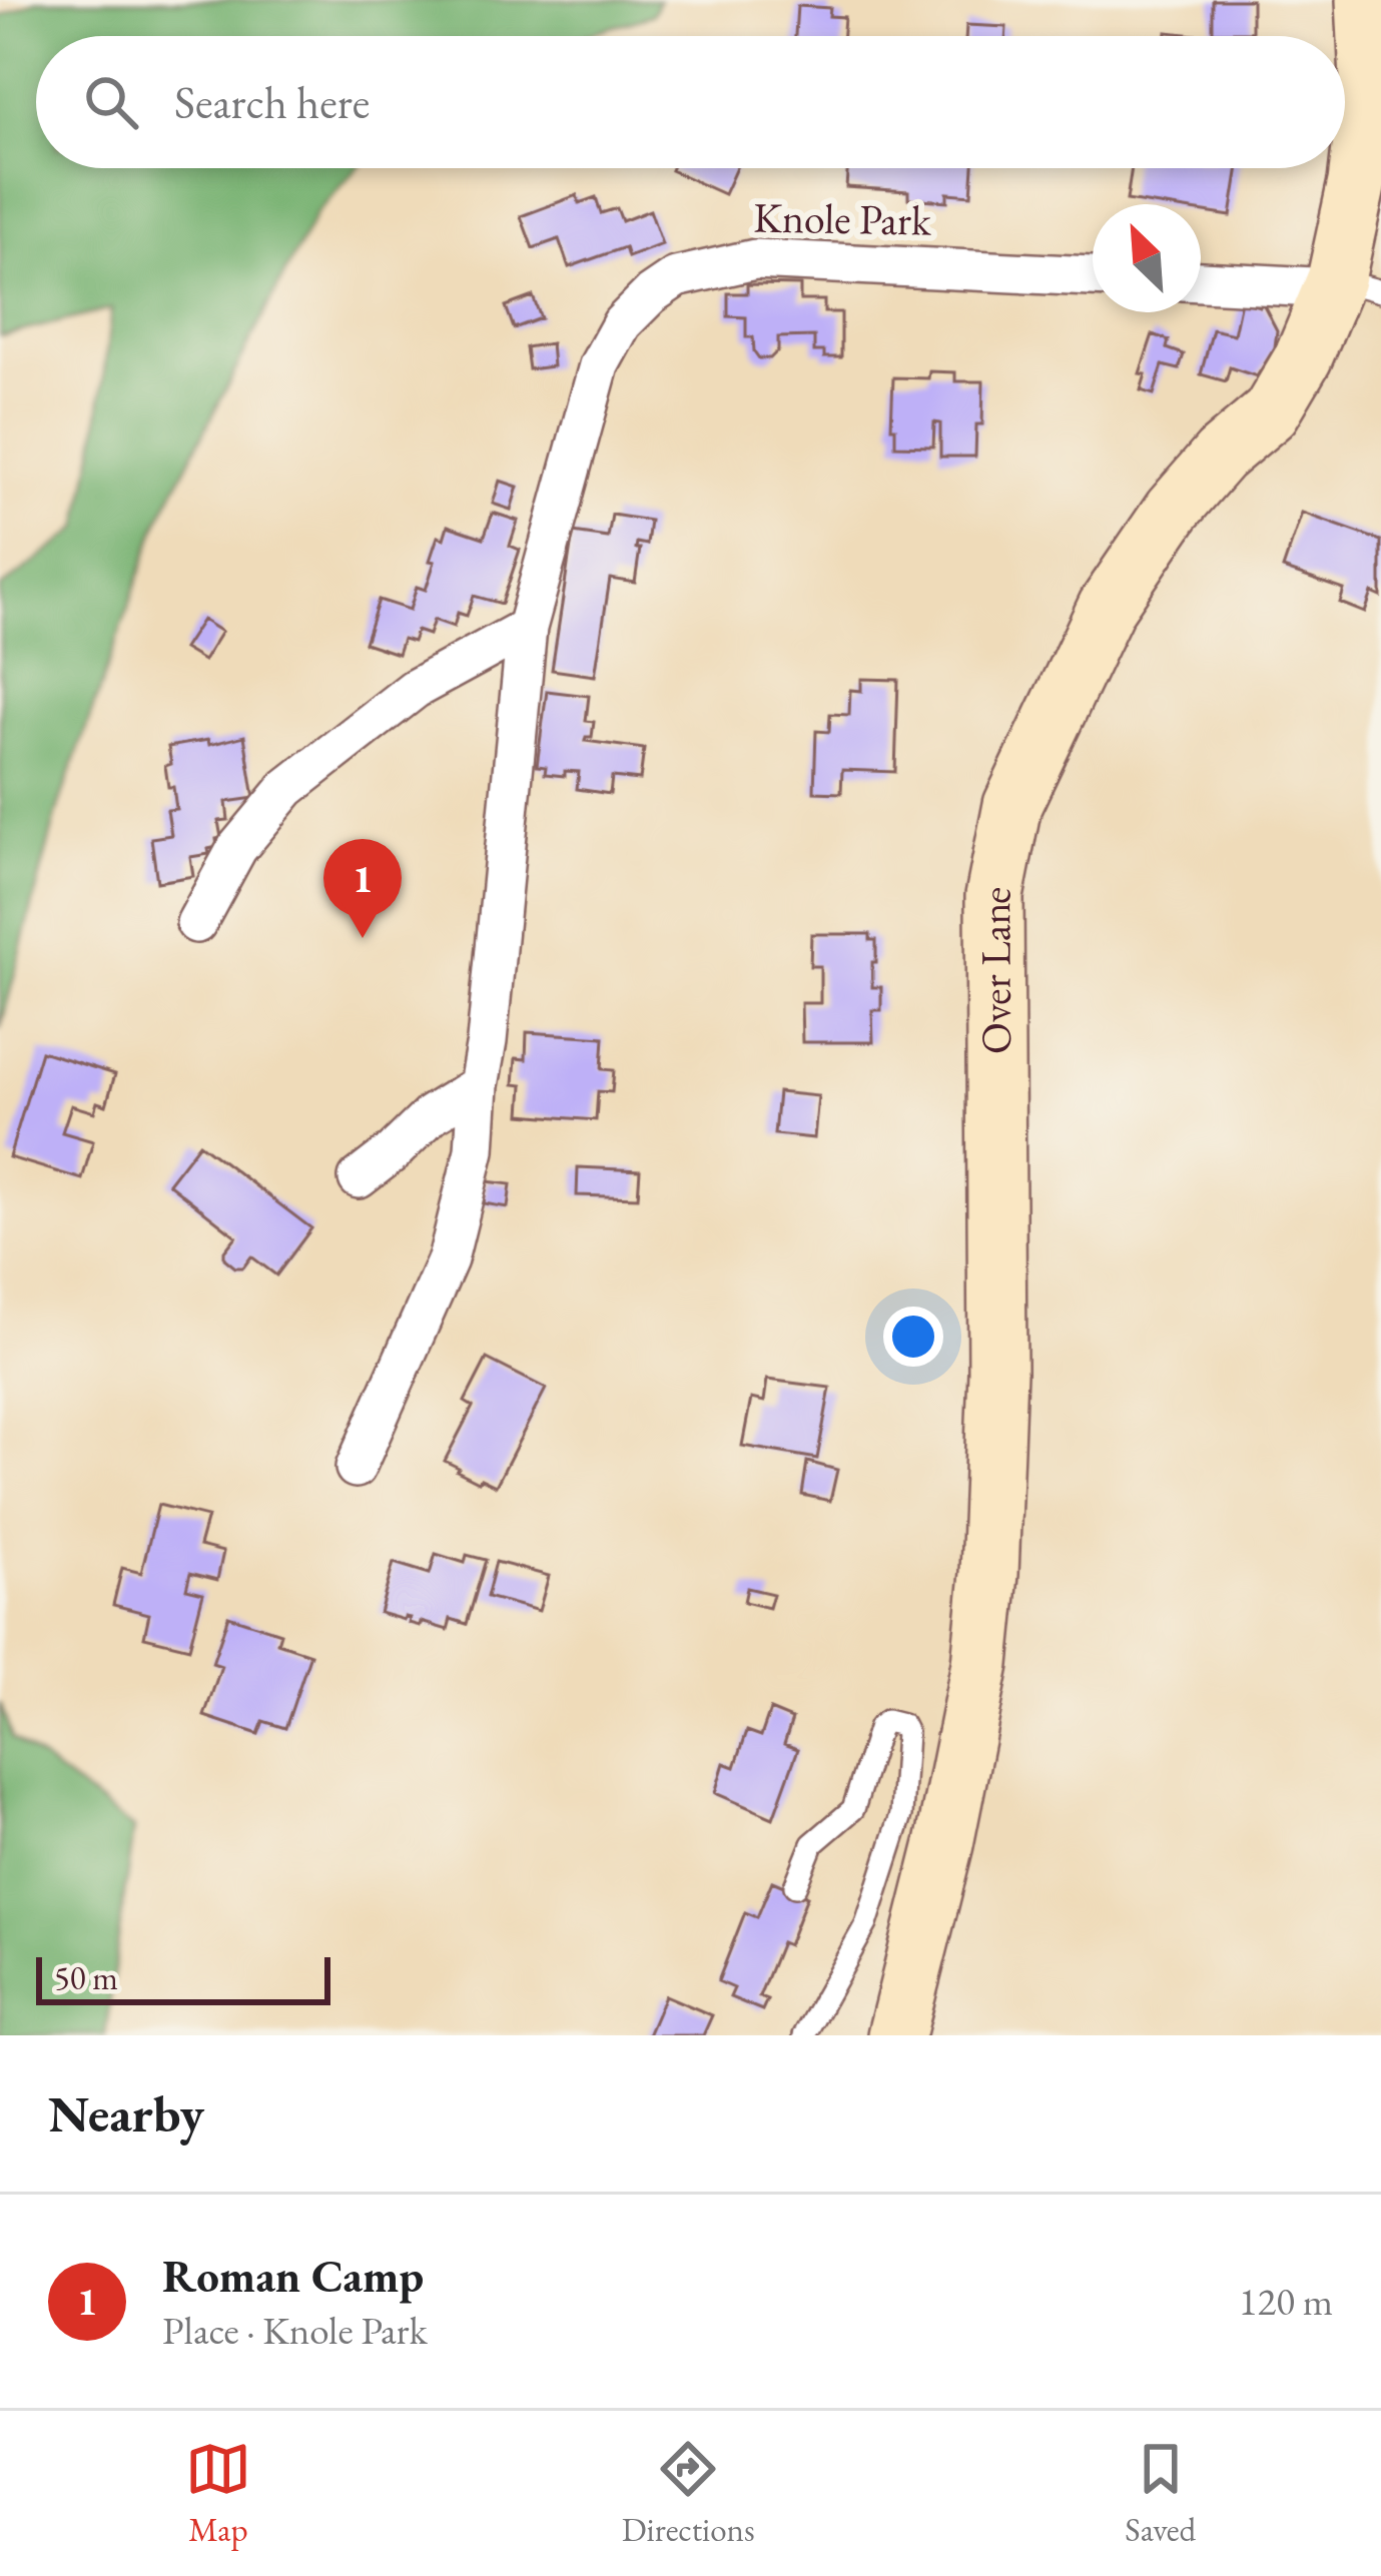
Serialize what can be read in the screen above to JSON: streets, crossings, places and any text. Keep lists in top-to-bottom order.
{
  "streets": {
    "street": ["Knole Park", "Over Lane"]
  },
  "scale_bar": "50 m",
  "north": "top left",
  "page": {
    "search": "Search here",
    "pins": "1",
    "scale": "50 m",
    "heading": "Nearby",
    "list": [
      {
        "mark": "1",
        "name": "Roman Camp",
        "note": "Place · Knole Park",
        "value": "120 m"
      }
    ],
    "nav": ["Map", "Directions", "Saved"]
  }
}
